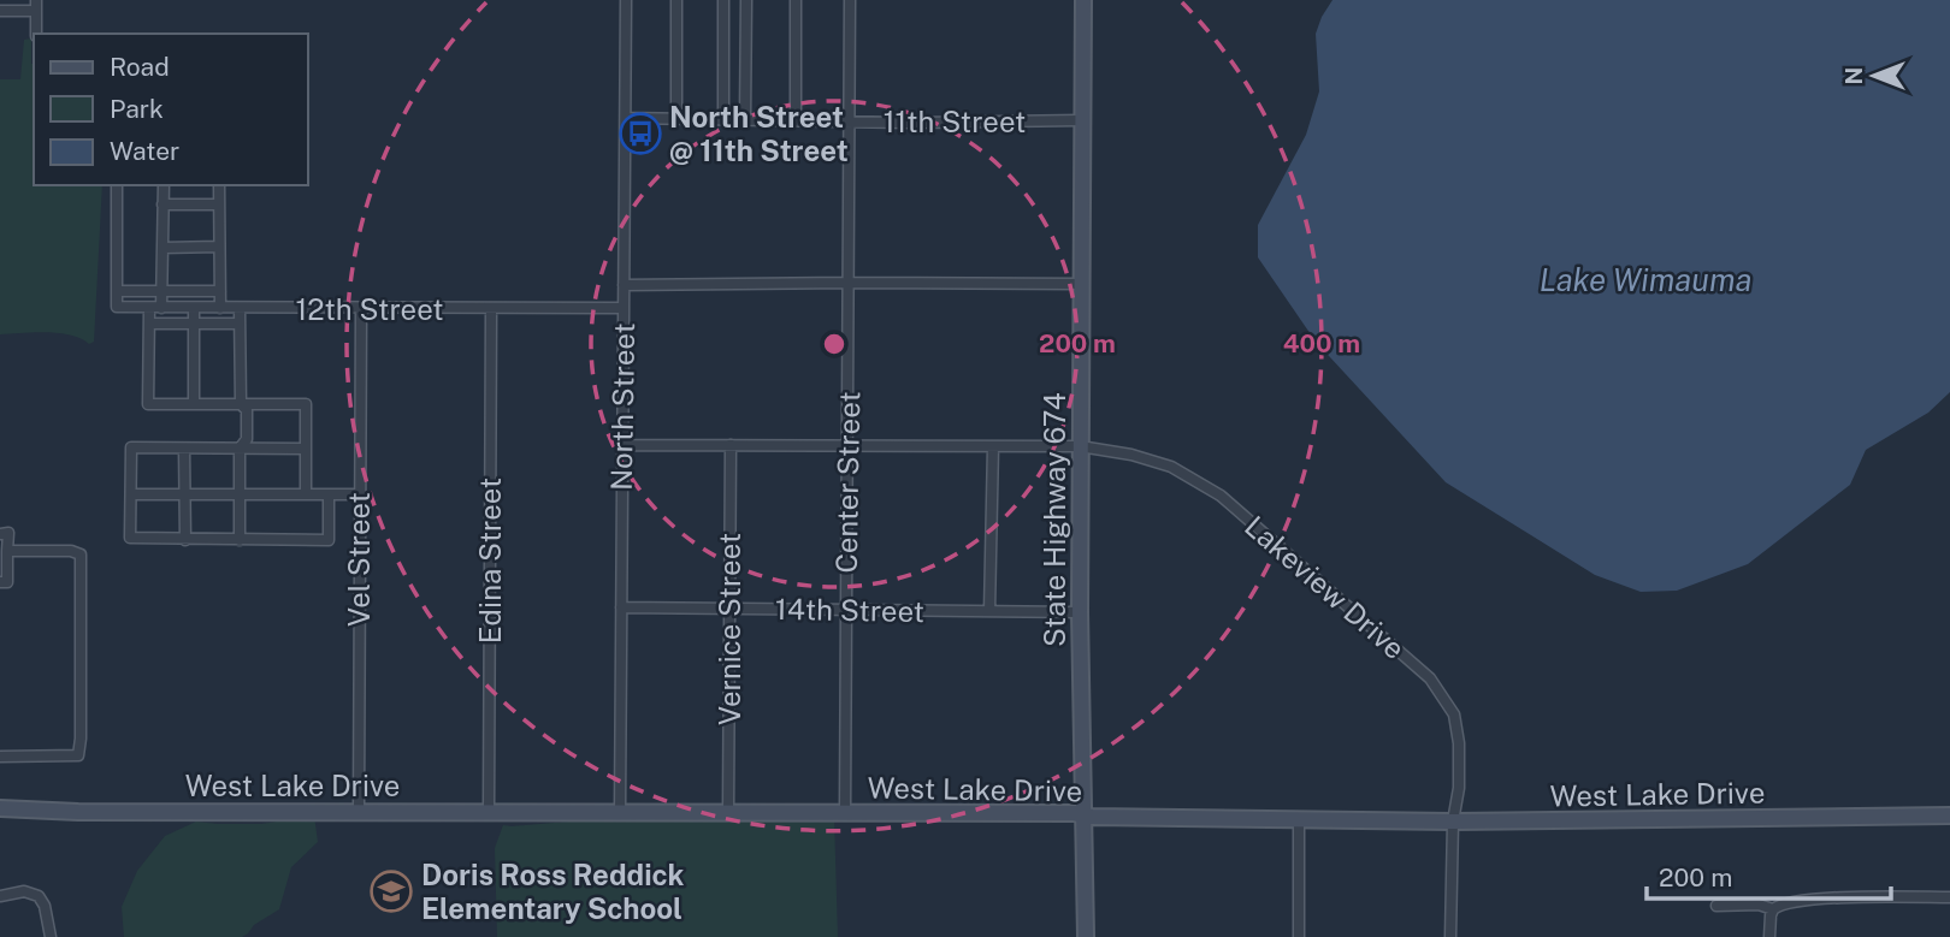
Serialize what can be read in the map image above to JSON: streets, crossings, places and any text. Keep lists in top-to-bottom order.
{
  "streets": {
    "street": [
      "11th Street",
      "12th Street",
      "North Street",
      "Center Street",
      "State Highway 674",
      "Vel Street",
      "Edina Street",
      "Lakeview Drive",
      "14th Street",
      "Vernice Street",
      "West Lake Drive"
    ]
  },
  "crossings": [
    ["11th Street", "North Street"],
    ["11th Street", "Center Street"],
    ["11th Street", "State Highway 674"],
    ["12th Street", "North Street"],
    ["12th Street", "Vel Street"],
    ["12th Street", "Edina Street"],
    ["North Street", "Lakeview Drive"],
    ["North Street", "14th Street"],
    ["North Street", "West Lake Drive"],
    ["Center Street", "Lakeview Drive"],
    ["Center Street", "14th Street"],
    ["Center Street", "West Lake Drive"],
    ["State Highway 674", "Lakeview Drive"],
    ["State Highway 674", "14th Street"],
    ["State Highway 674", "West Lake Drive"],
    ["Vel Street", "West Lake Drive"],
    ["Edina Street", "West Lake Drive"],
    ["Lakeview Drive", "Vernice Street"],
    ["Lakeview Drive", "West Lake Drive"],
    ["14th Street", "Vernice Street"],
    ["Vernice Street", "West Lake Drive"]
  ],
  "water": ["Lake Wimauma"],
  "places": {
    "bus stop": ["North Street @ 11th Street"],
    "school or university": ["Doris Ross Reddick Elementary School"]
  },
  "legend": ["Road", "Park", "Water"],
  "scale_bar": "200 m",
  "north": "left",
  "rings": ["200 m", "400 m"]
}
